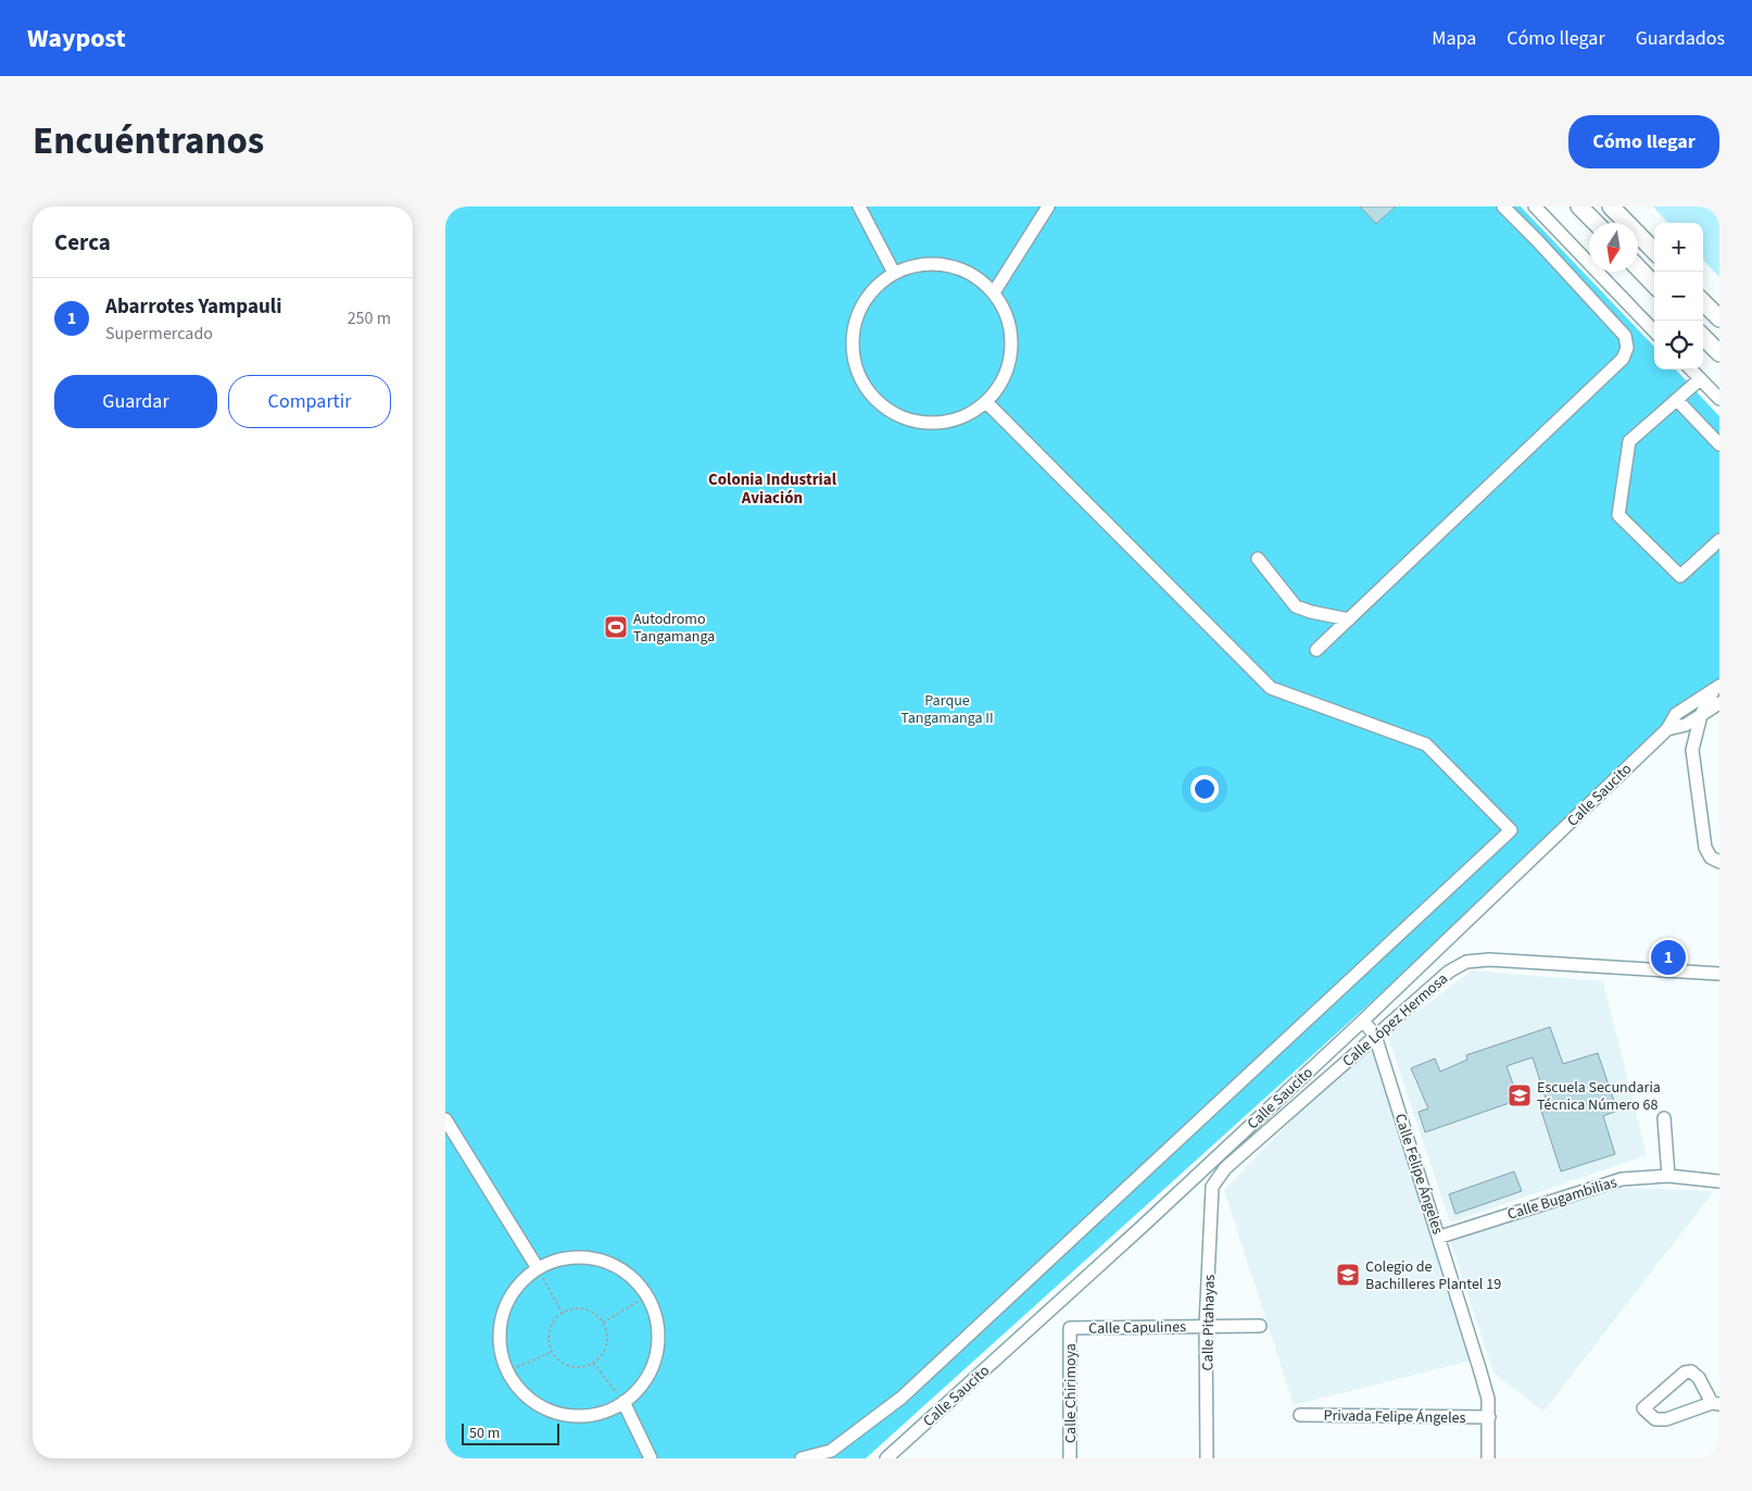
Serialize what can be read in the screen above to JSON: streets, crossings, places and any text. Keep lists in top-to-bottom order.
{
  "streets": {
    "street": [
      "Calle Saucito",
      "Calle López Hermosa",
      "Calle Felipe Ángeles",
      "Calle Bugambilias",
      "Calle Pitahayas",
      "Calle Capulines",
      "Calle Chirimoya",
      "Privada Felipe Ángeles"
    ]
  },
  "crossings": [
    ["Calle Saucito", "Calle Felipe Ángeles"],
    ["Calle López Hermosa", "Calle Felipe Ángeles"],
    ["Calle López Hermosa", "Calle Pitahayas"],
    ["Calle Felipe Ángeles", "Calle Bugambilias"],
    ["Calle Felipe Ángeles", "Privada Felipe Ángeles"],
    ["Calle Pitahayas", "Calle Capulines"],
    ["Calle Capulines", "Calle Chirimoya"]
  ],
  "districts": ["Colonia Industrial Aviación"],
  "parks": ["Parque Tangamanga II"],
  "places": {
    "sports": ["Autodromo Tangamanga"],
    "school or university": ["Escuela Secundaria Técnica Número 68", "Colegio de Bachilleres Plantel 19"]
  },
  "scale_bar": "50 m",
  "north": "bottom",
  "page": {
    "header": "Waypost",
    "nav": ["Mapa", "Cómo llegar", "Guardados"],
    "title": "Encuéntranos",
    "buttons": [
      "Cómo llegar",
      ["Guardar", "Compartir"]
    ],
    "heading": "Cerca",
    "map_buttons": ["+", "−"],
    "list": [
      {
        "mark": "1",
        "name": "Abarrotes Yampauli",
        "note": "Supermercado",
        "value": "250 m"
      }
    ],
    "pins": "1",
    "scale": "50 m"
  }
}
